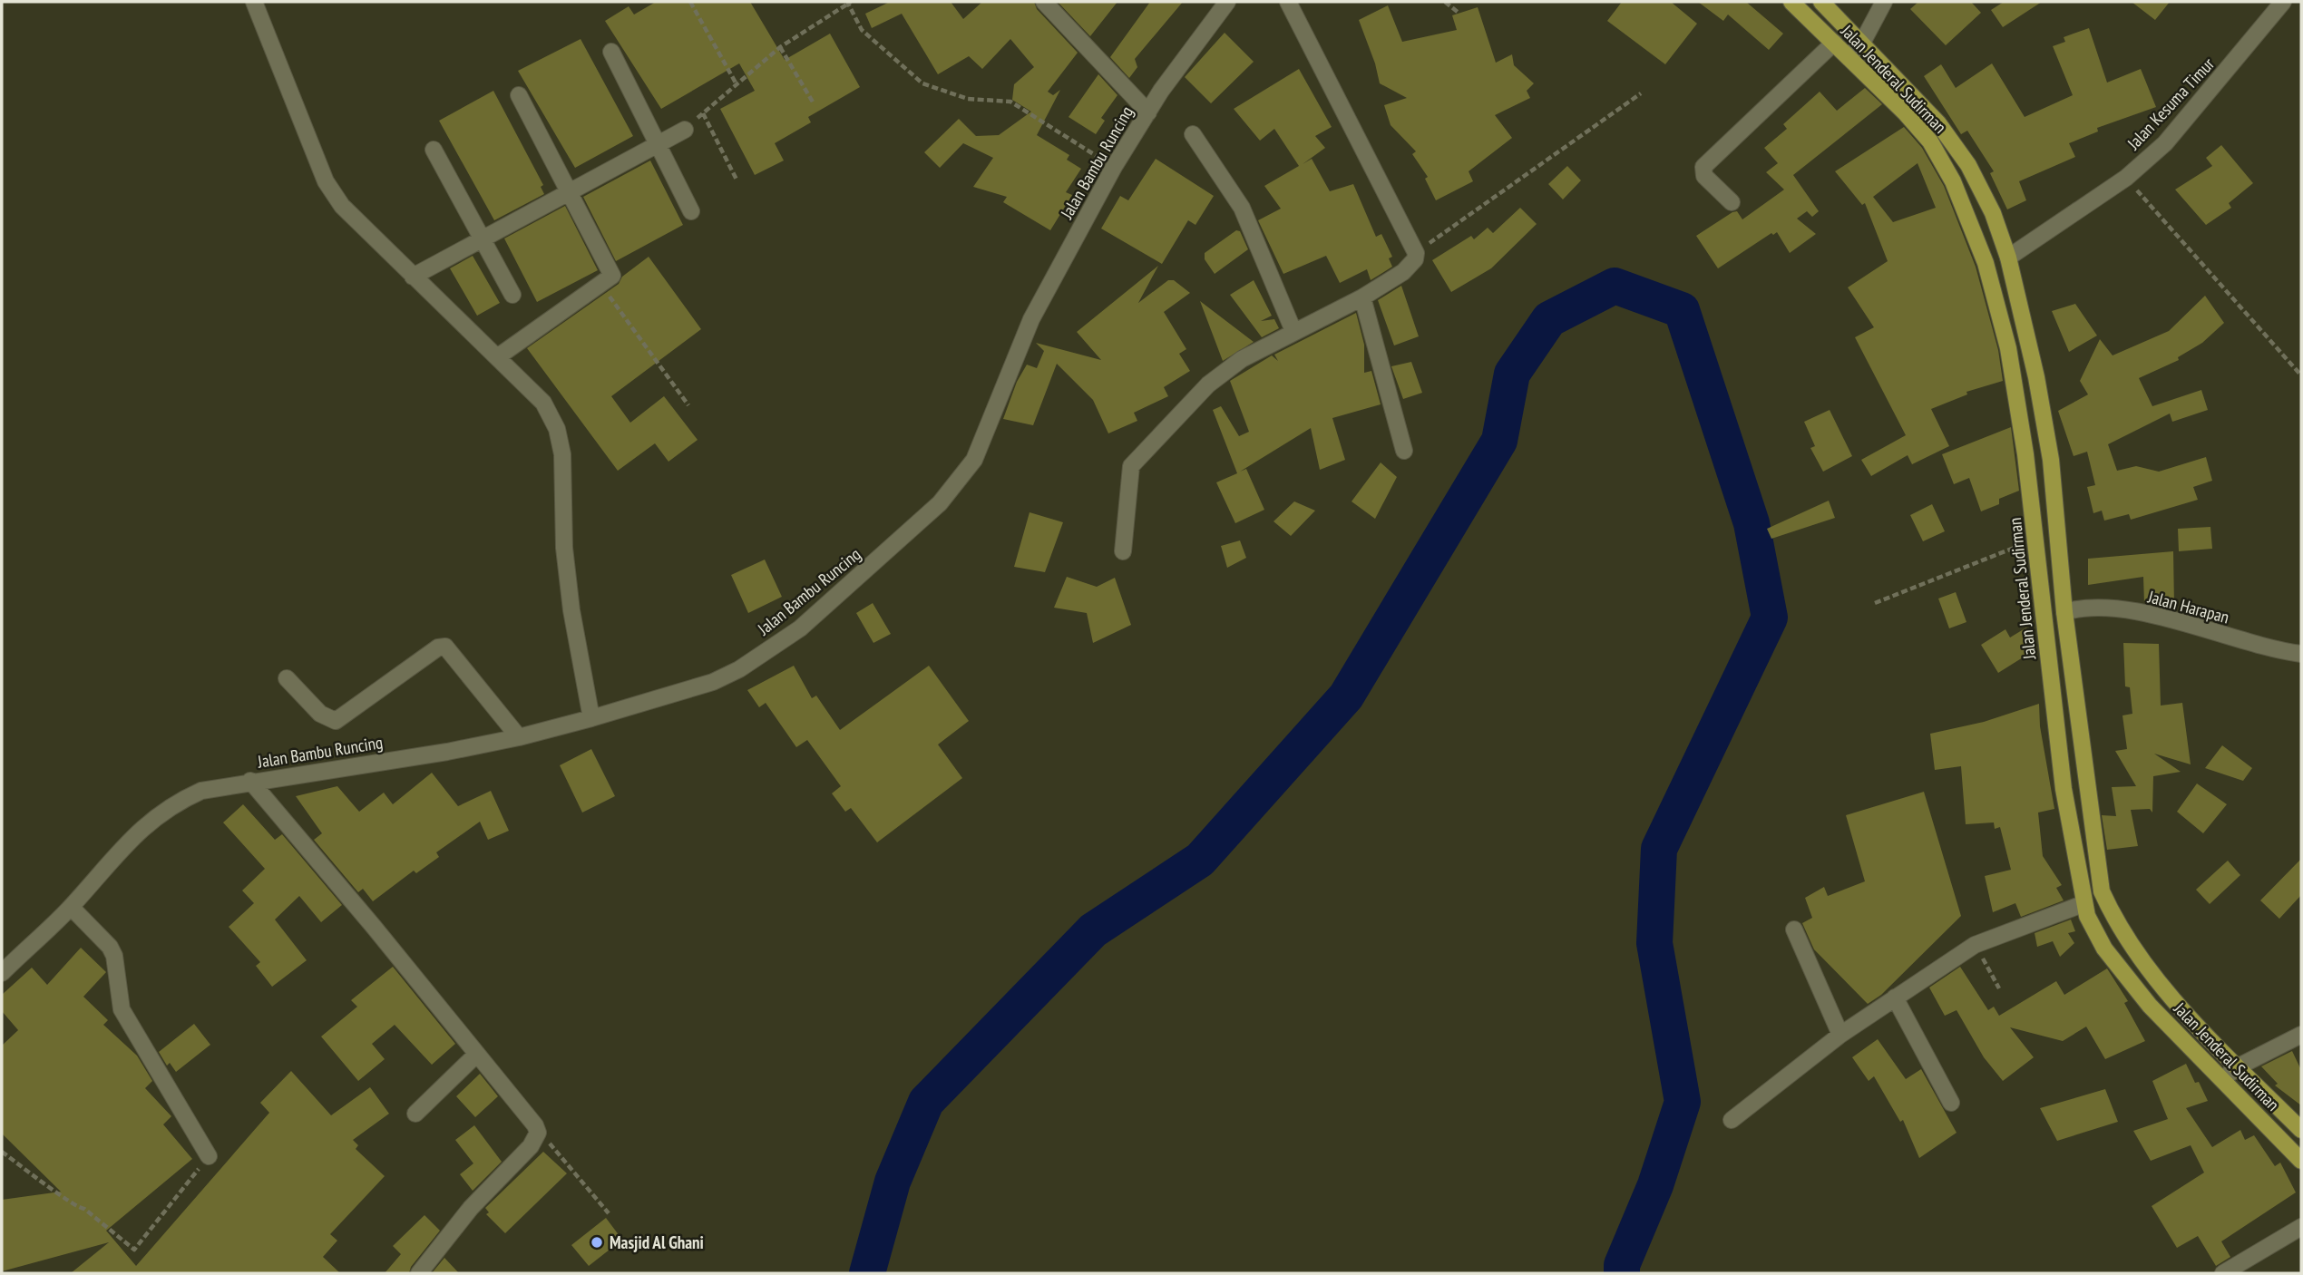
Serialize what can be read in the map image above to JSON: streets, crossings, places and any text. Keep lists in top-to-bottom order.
{
  "streets": {
    "main road": ["Jalan Jenderal Sudirman"],
    "street": ["Jalan Kesuma Timur", "Jalan Bambu Runcing", "Jalan Harapan"]
  },
  "crossings": [
    ["Jalan Jenderal Sudirman", "Jalan Kesuma Timur"],
    ["Jalan Jenderal Sudirman", "Jalan Harapan"]
  ],
  "places": ["Masjid Al Ghani"]
}
